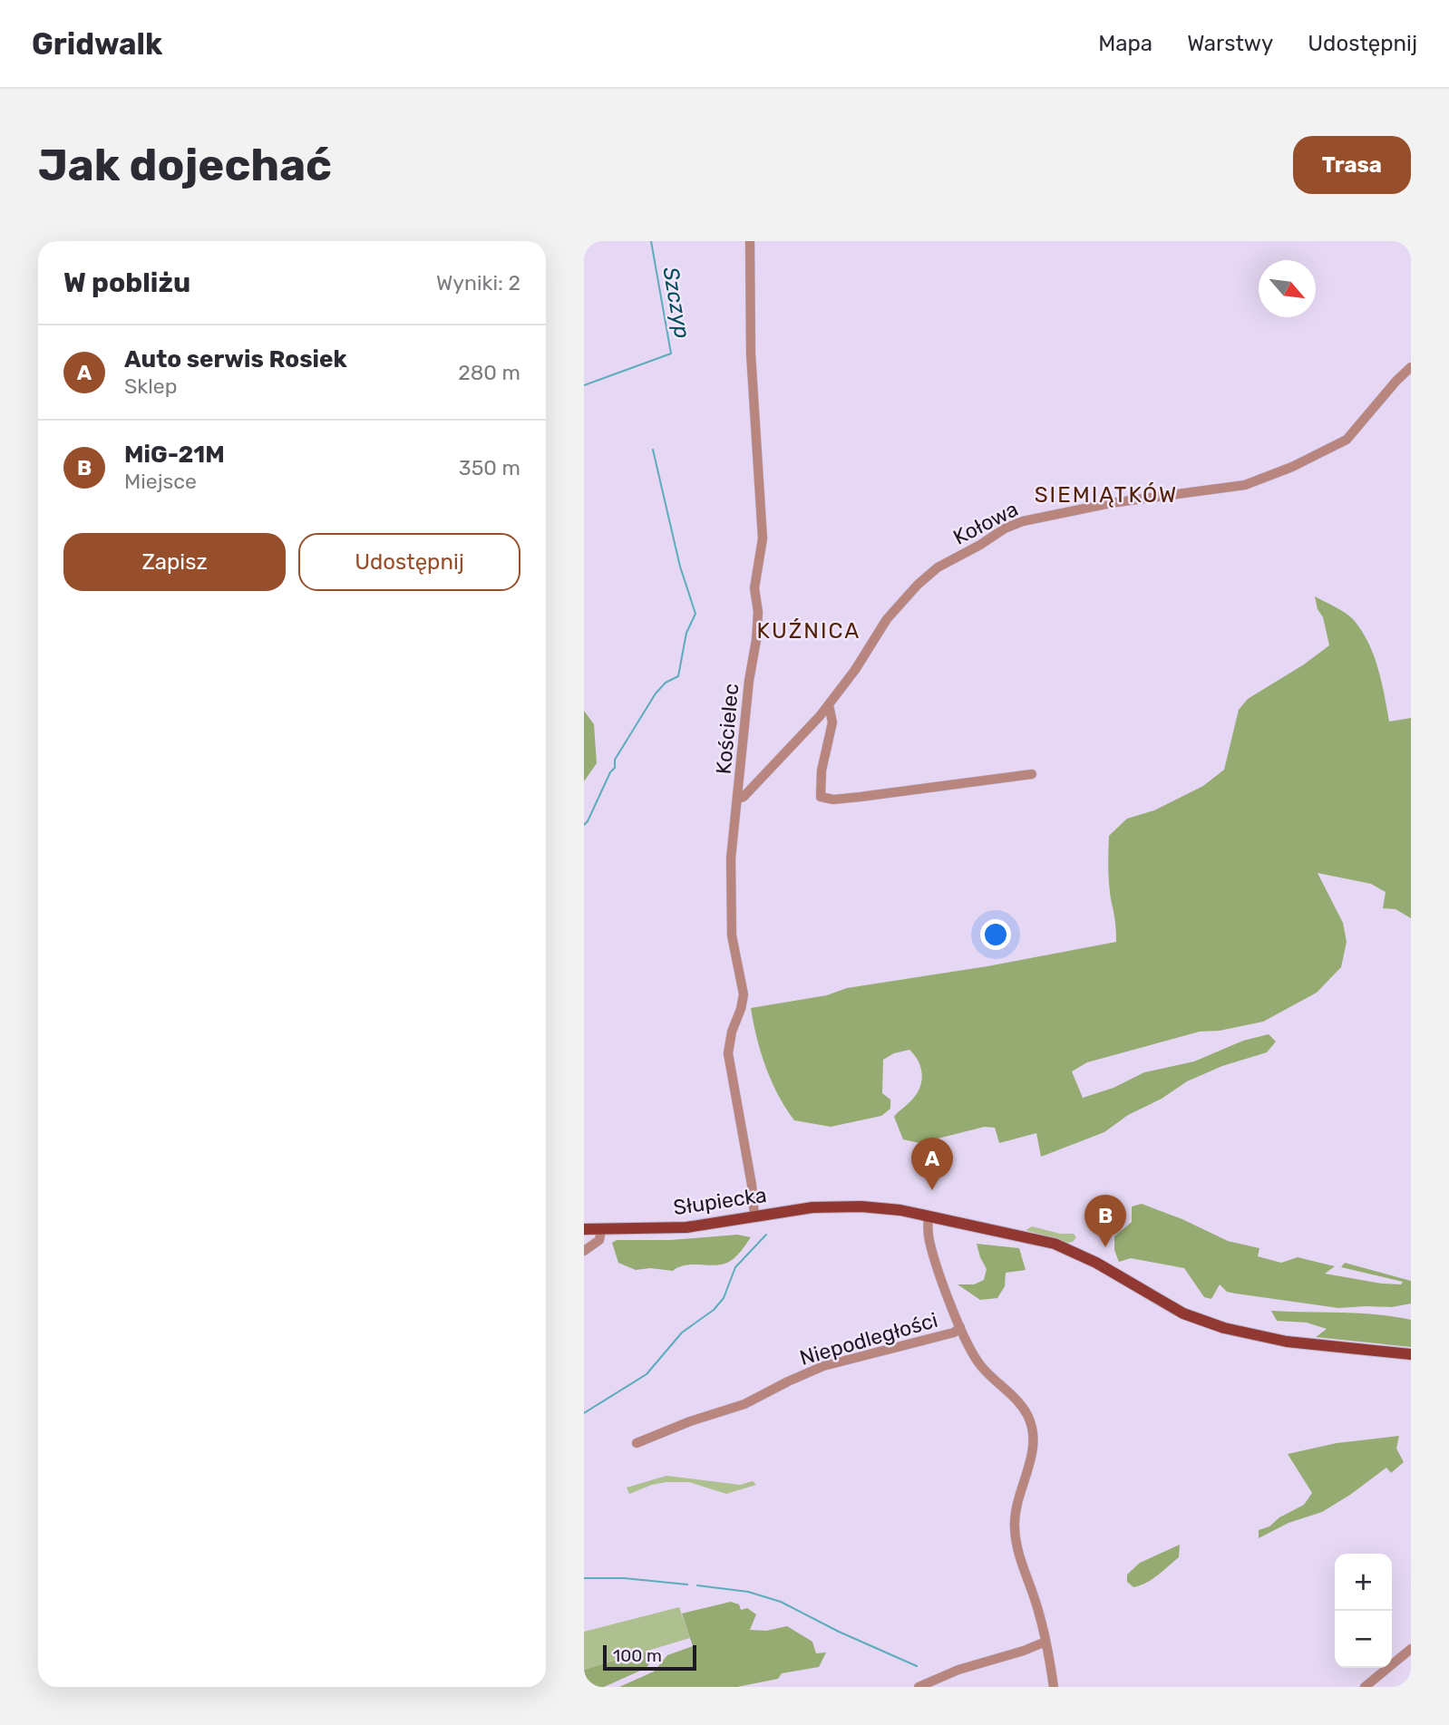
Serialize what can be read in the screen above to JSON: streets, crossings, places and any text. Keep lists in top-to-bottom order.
{
  "streets": {
    "main road": ["Słupiecka"],
    "street": ["Kołowa", "Kościelec", "Niepodległości"]
  },
  "crossings": [
    ["Kołowa", "Kościelec"],
    ["Kościelec", "Słupiecka"]
  ],
  "districts": ["SIEMIĄTKÓW", "KUŹNICA"],
  "water": ["Szczyp"],
  "scale_bar": "100 m",
  "north": "bottom right",
  "page": {
    "header": "Gridwalk",
    "nav": ["Mapa", "Warstwy", "Udostępnij"],
    "buttons": [
      "Trasa",
      ["Zapisz", "Udostępnij"]
    ],
    "title": "Jak dojechać",
    "heading": ["W pobliżu", "Wyniki: 2"],
    "list": [
      {
        "mark": "A",
        "name": "Auto serwis Rosiek",
        "note": "Sklep",
        "value": "280 m"
      },
      {
        "mark": "B",
        "name": "MiG-21M",
        "note": "Miejsce",
        "value": "350 m"
      }
    ],
    "pins": ["A", "B"],
    "map_buttons": ["+", "−"],
    "scale": "100 m"
  }
}
